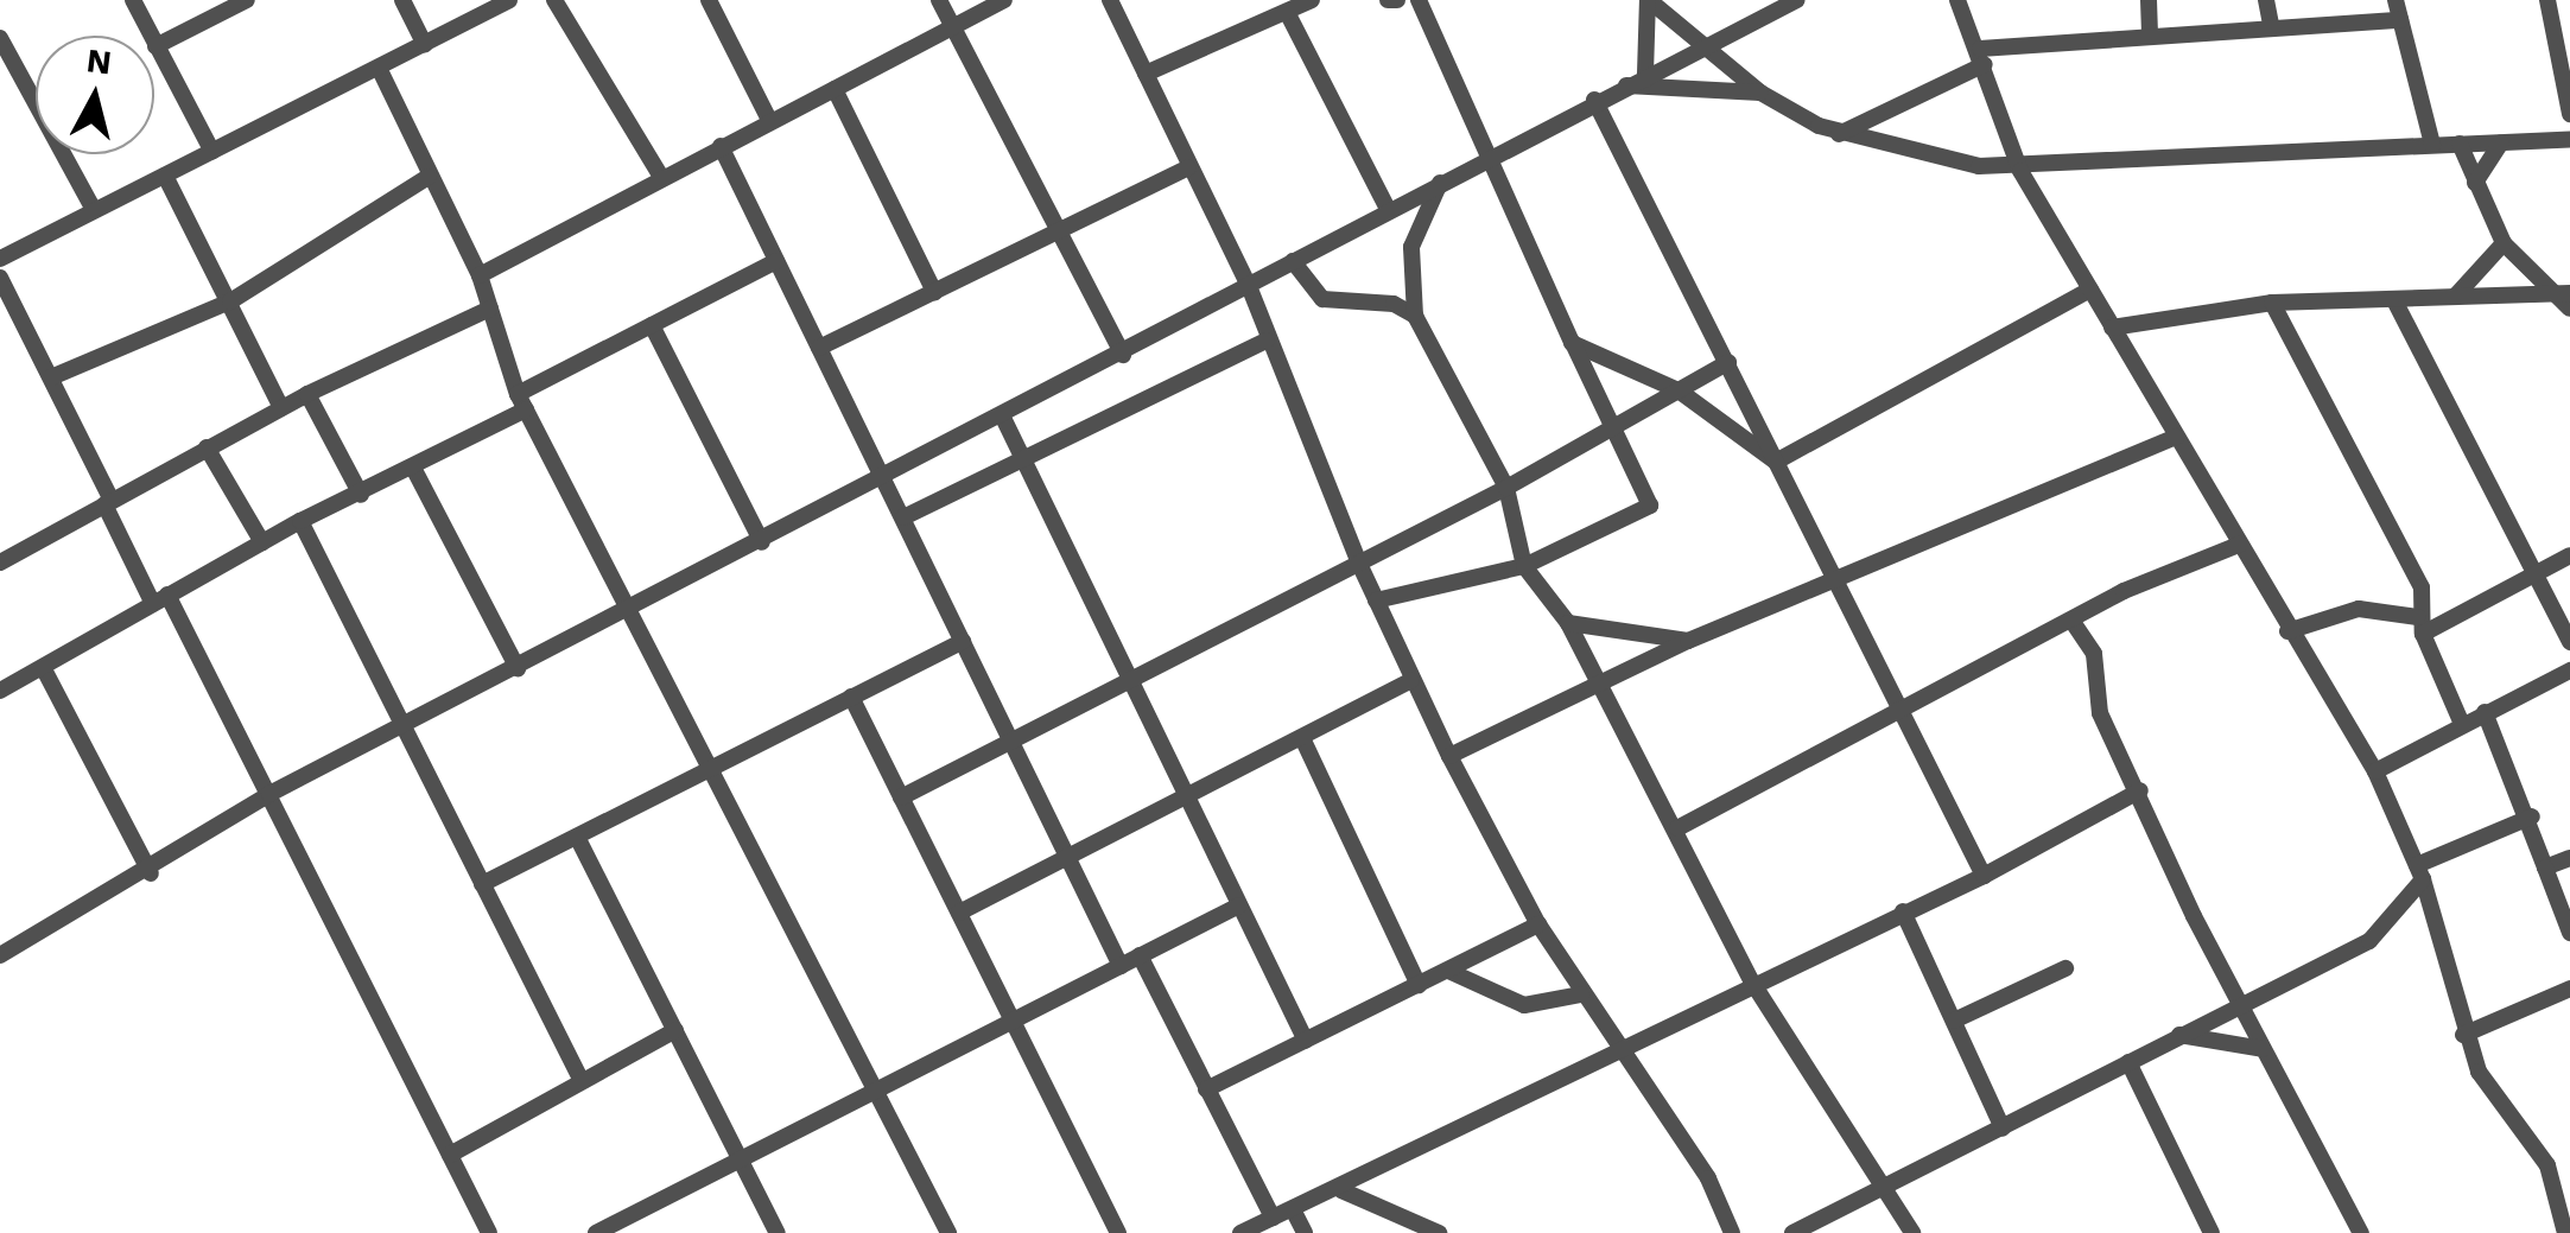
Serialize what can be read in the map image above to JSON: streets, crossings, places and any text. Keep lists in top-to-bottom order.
{
  "north": "top"
}
